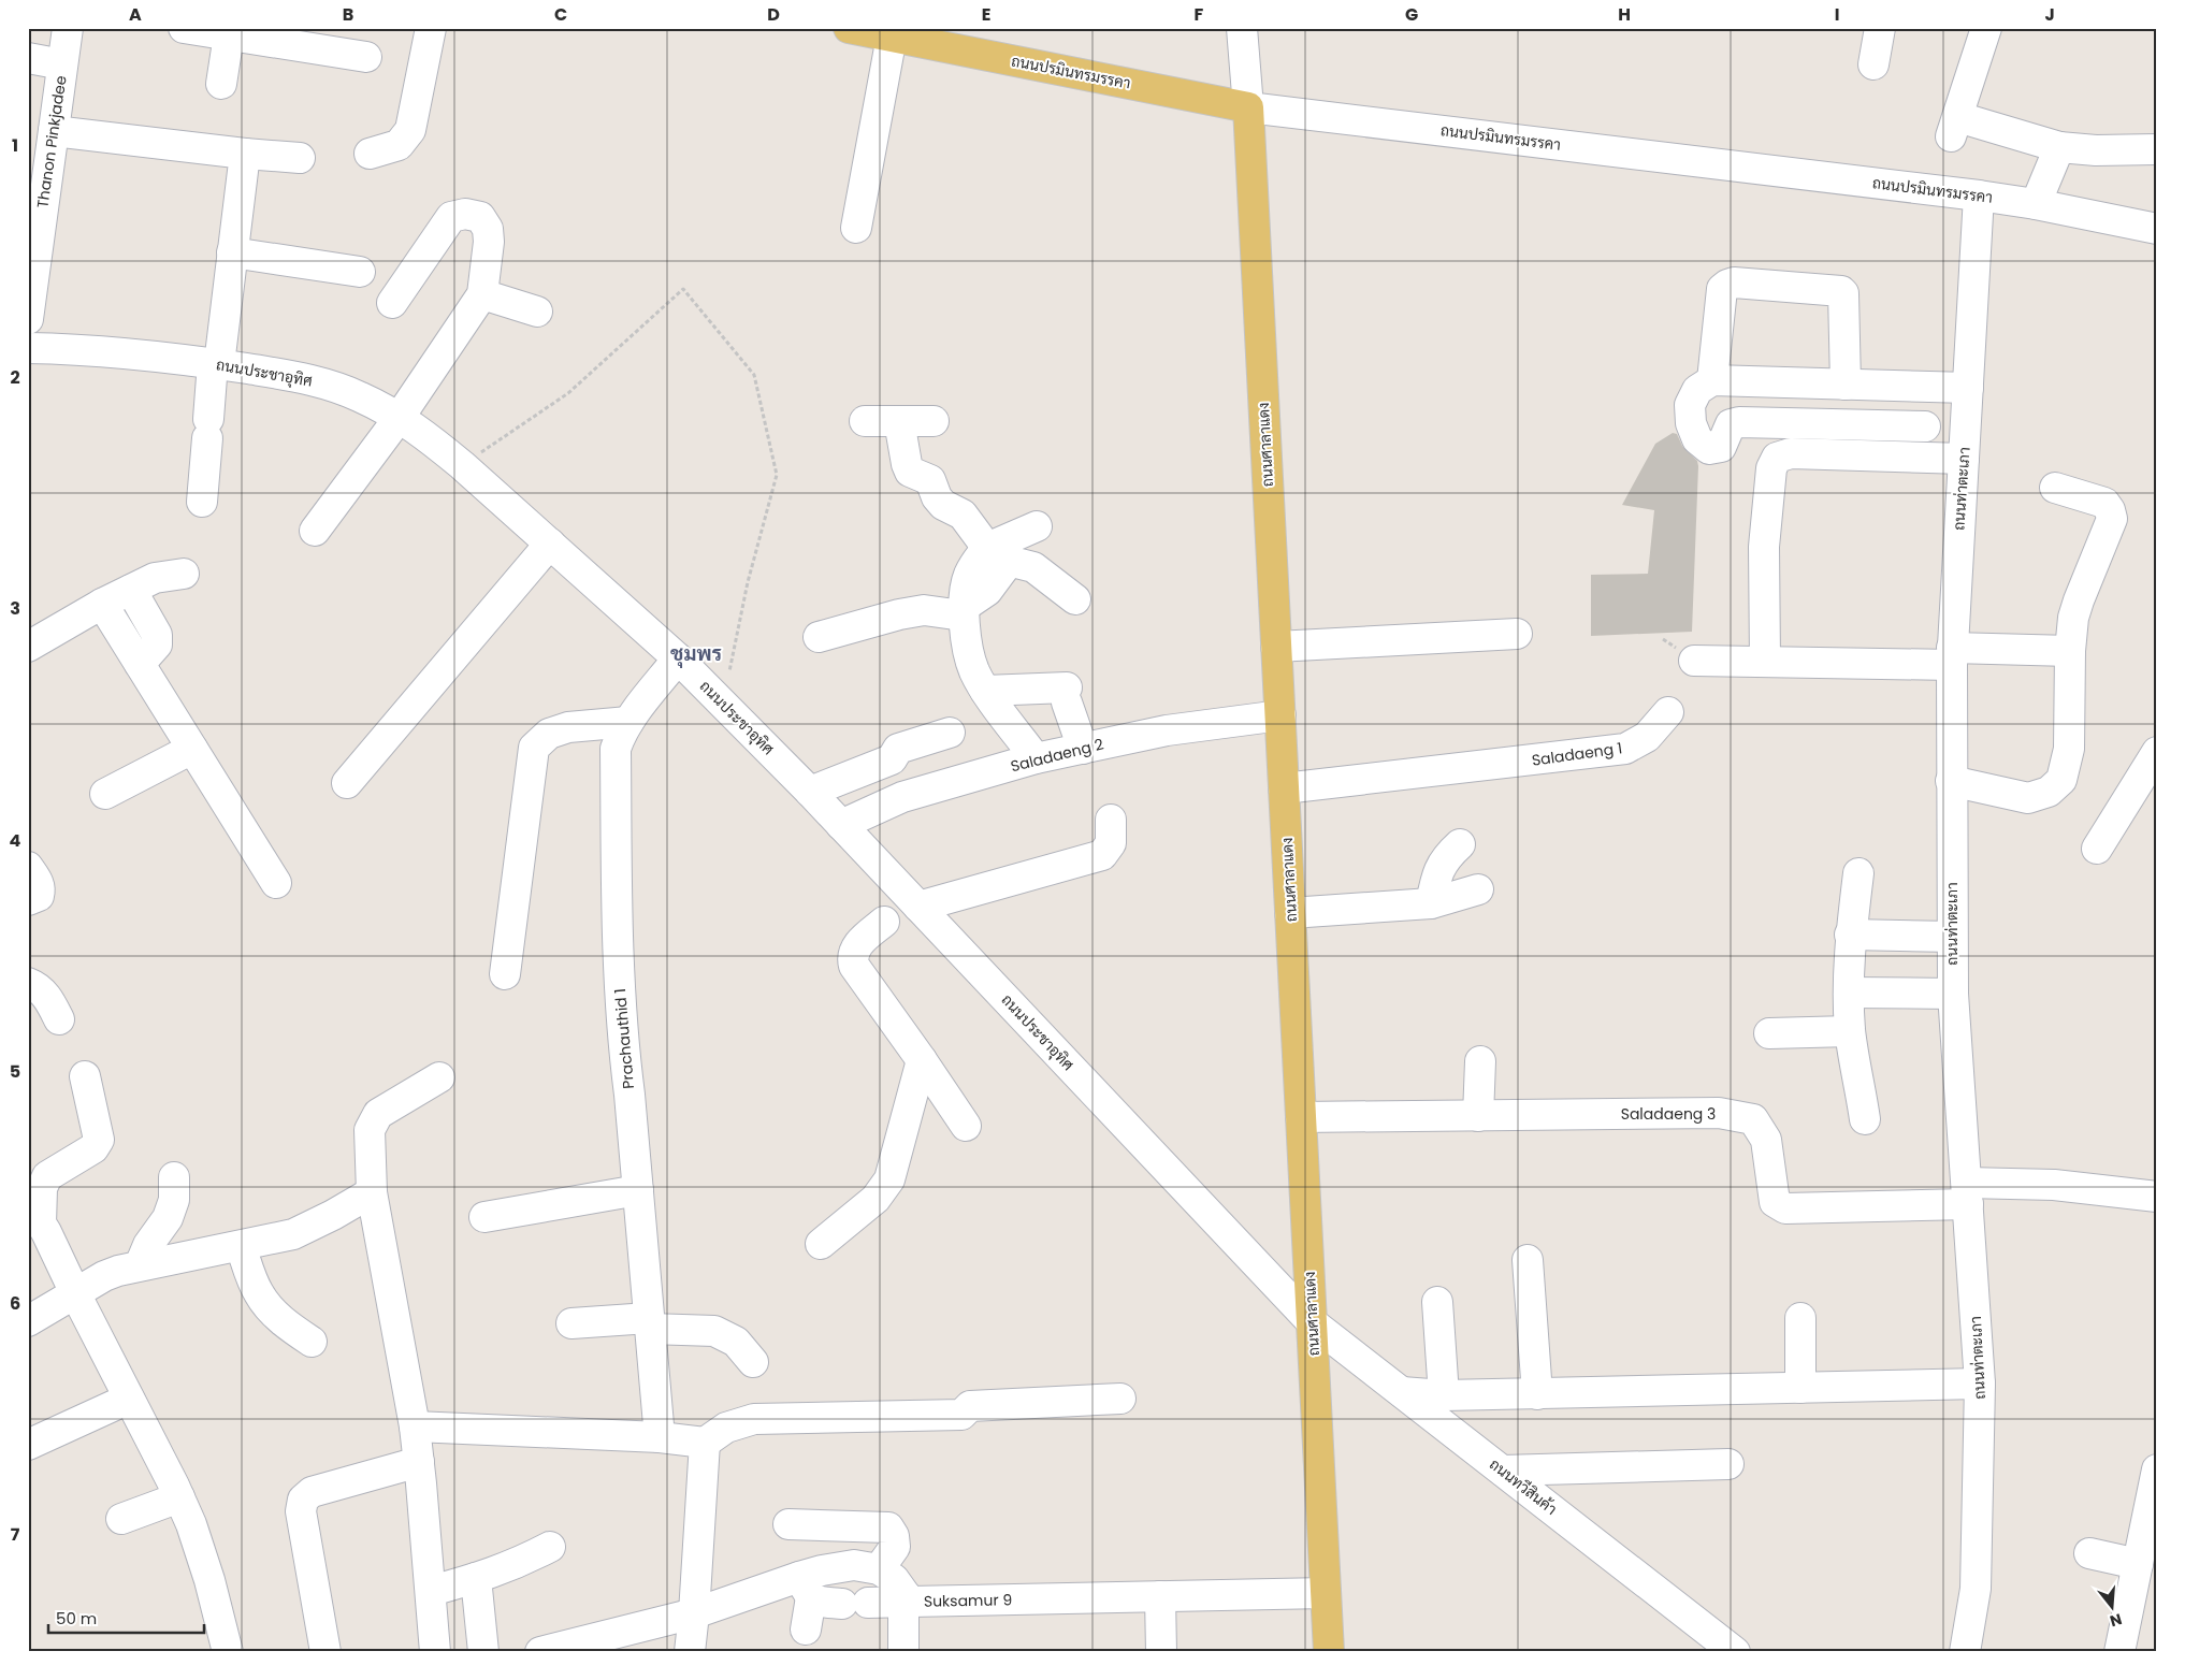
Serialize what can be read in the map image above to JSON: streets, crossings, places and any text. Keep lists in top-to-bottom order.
{
  "streets": {
    "main road": ["ถนนปรมินทรมรรคา", "ถนนศาลาแดง"],
    "street": [
      "Thanon Pinkjadee",
      "ถนนประชาอุทิศ",
      "ถนนท่าตะเภา",
      "Saladaeng 1",
      "Saladaeng 2",
      "Prachauthid 1",
      "Saladaeng 3",
      "ถนนทวีสินค้า",
      "Suksamur 9"
    ]
  },
  "crossings": [
    ["ถนนปรมินทรมรรคา", "ถนนศาลาแดง"],
    ["ถนนปรมินทรมรรคา", "ถนนท่าตะเภา"],
    ["ถนนประชาอุทิศ", "ถนนศาลาแดง"],
    ["ถนนประชาอุทิศ", "Saladaeng 2"],
    ["ถนนประชาอุทิศ", "Prachauthid 1"],
    ["ถนนประชาอุทิศ", "ถนนทวีสินค้า"],
    ["ถนนศาลาแดง", "Saladaeng 1"],
    ["ถนนศาลาแดง", "Saladaeng 2"],
    ["ถนนศาลาแดง", "Saladaeng 3"],
    ["ถนนศาลาแดง", "ถนนทวีสินค้า"],
    ["ถนนศาลาแดง", "Suksamur 9"],
    ["ถนนท่าตะเภา", "Saladaeng 3"]
  ],
  "districts": ["ชุมพร"],
  "scale_bar": "50 m",
  "north": "bottom",
  "grid": {
    "columns": [
      "A",
      "B",
      "C",
      "D",
      "E",
      "F",
      "G",
      "H",
      "I",
      "J"
    ],
    "rows": [
      "1",
      "2",
      "3",
      "4",
      "5",
      "6",
      "7"
    ]
  }
}
